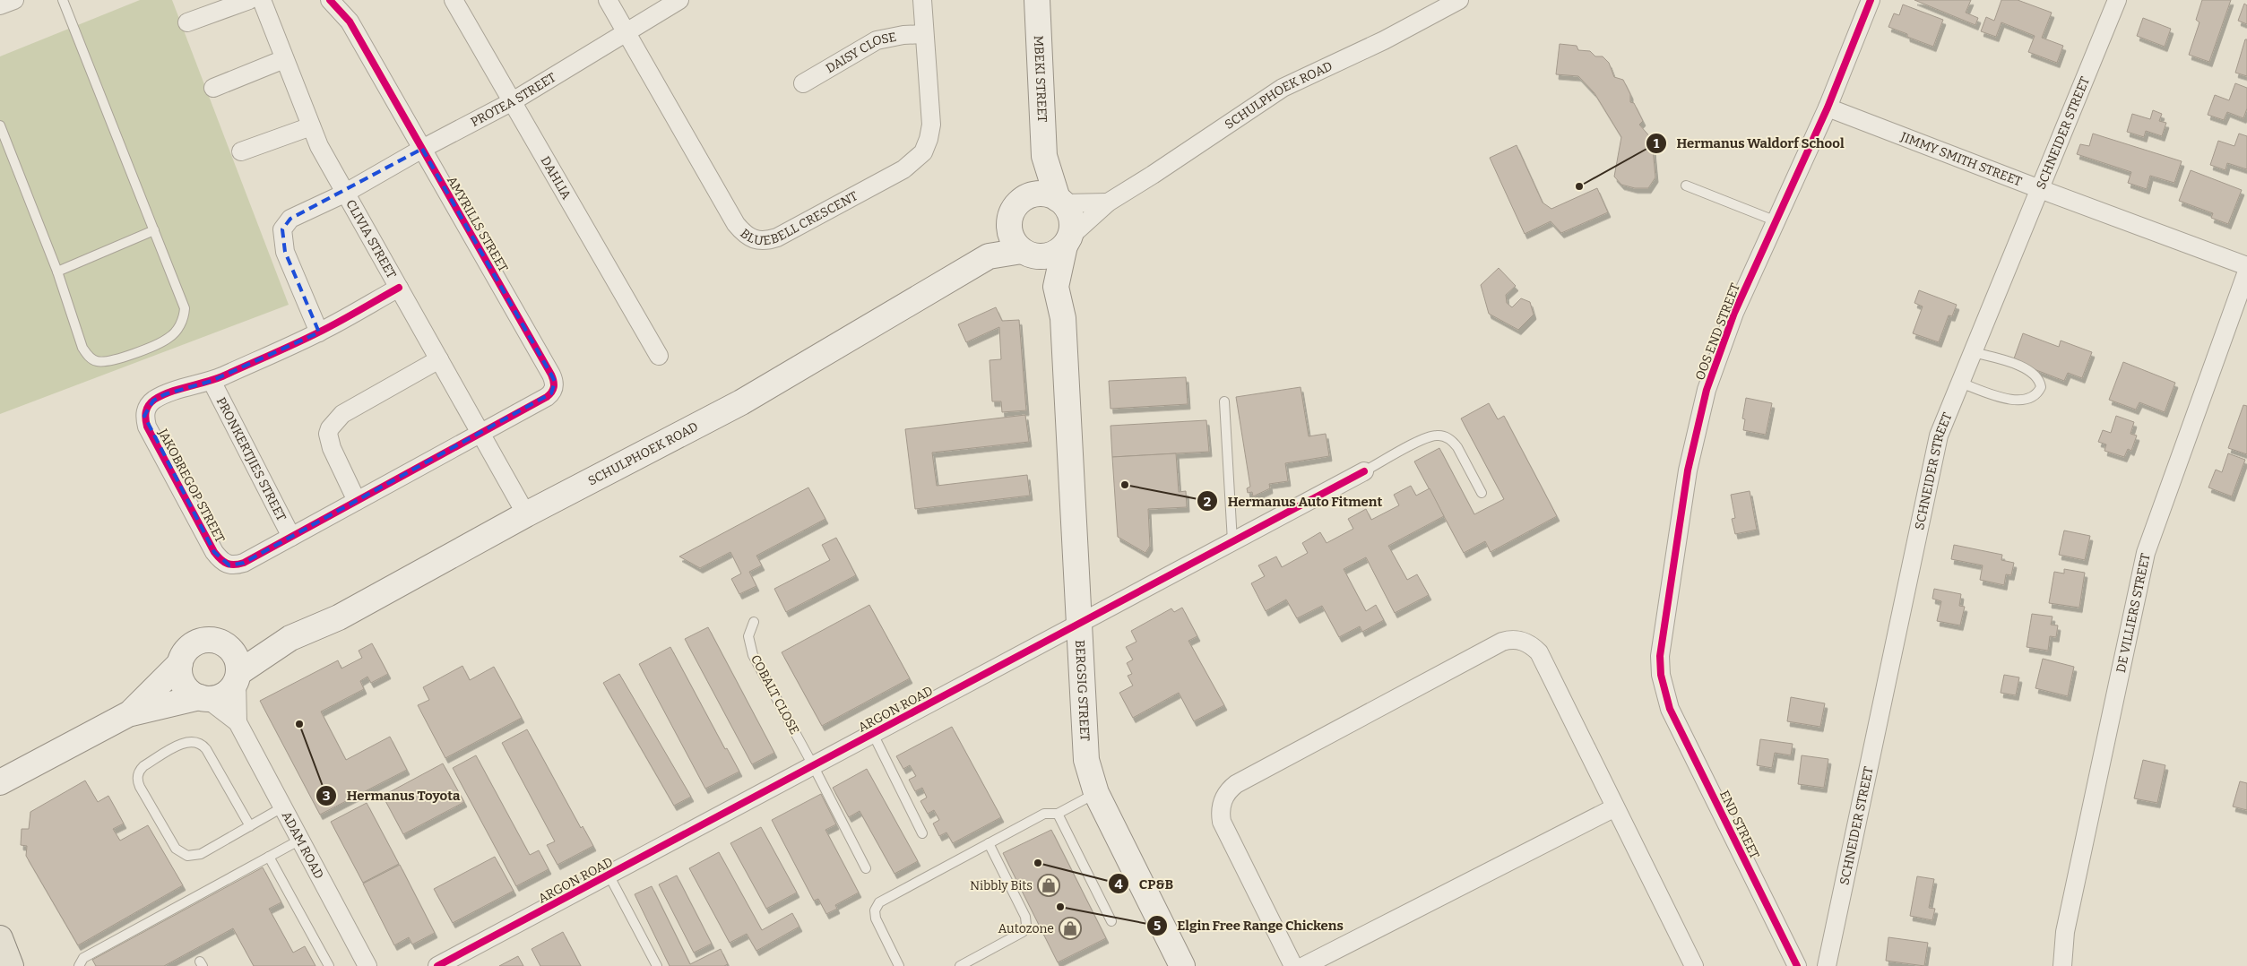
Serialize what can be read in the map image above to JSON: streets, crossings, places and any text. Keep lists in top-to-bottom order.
{
  "streets": {
    "street": [
      "DAISY CLOSE",
      "MBEKI STREET",
      "SCHULPHOEK ROAD",
      "PROTEA STREET",
      "SCHNEIDER STREET",
      "JIMMY SMITH STREET",
      "DAHLIA",
      "BLUEBELL CRESCENT",
      "AMYRILLS STREET",
      "CLIVIA STREET",
      "OOS END STREET",
      "PRONKERTJIES STREET",
      "JAKOBREGOP STREET",
      "DE VILLIERS STREET",
      "BERGSIG STREET",
      "ARGON ROAD",
      "END STREET",
      "ADAM ROAD"
    ],
    "lane": ["COBALT CLOSE"]
  },
  "crossings": [
    ["DAISY CLOSE", "BLUEBELL CRESCENT"],
    ["MBEKI STREET", "SCHULPHOEK ROAD"],
    ["MBEKI STREET", "BERGSIG STREET"],
    ["SCHULPHOEK ROAD", "CLIVIA STREET"],
    ["SCHULPHOEK ROAD", "BERGSIG STREET"],
    ["SCHULPHOEK ROAD", "ADAM ROAD"],
    ["PROTEA STREET", "DAHLIA"],
    ["PROTEA STREET", "BLUEBELL CRESCENT"],
    ["PROTEA STREET", "AMYRILLS STREET"],
    ["PROTEA STREET", "CLIVIA STREET"],
    ["PROTEA STREET", "JAKOBREGOP STREET"],
    ["SCHNEIDER STREET", "JIMMY SMITH STREET"],
    ["JIMMY SMITH STREET", "OOS END STREET"],
    ["AMYRILLS STREET", "CLIVIA STREET"],
    ["AMYRILLS STREET", "JAKOBREGOP STREET"],
    ["CLIVIA STREET", "JAKOBREGOP STREET"],
    ["OOS END STREET", "END STREET"],
    ["PRONKERTJIES STREET", "JAKOBREGOP STREET"],
    ["BERGSIG STREET", "ARGON ROAD"],
    ["COBALT CLOSE", "ARGON ROAD"]
  ],
  "places": {
    "other": [
      "Hermanus Waldorf School",
      "Hermanus Auto Fitment",
      "Hermanus Toyota",
      "CP&B",
      "Elgin Free Range Chickens"
    ],
    "shop": ["Nibbly Bits", "Autozone"]
  }
}
